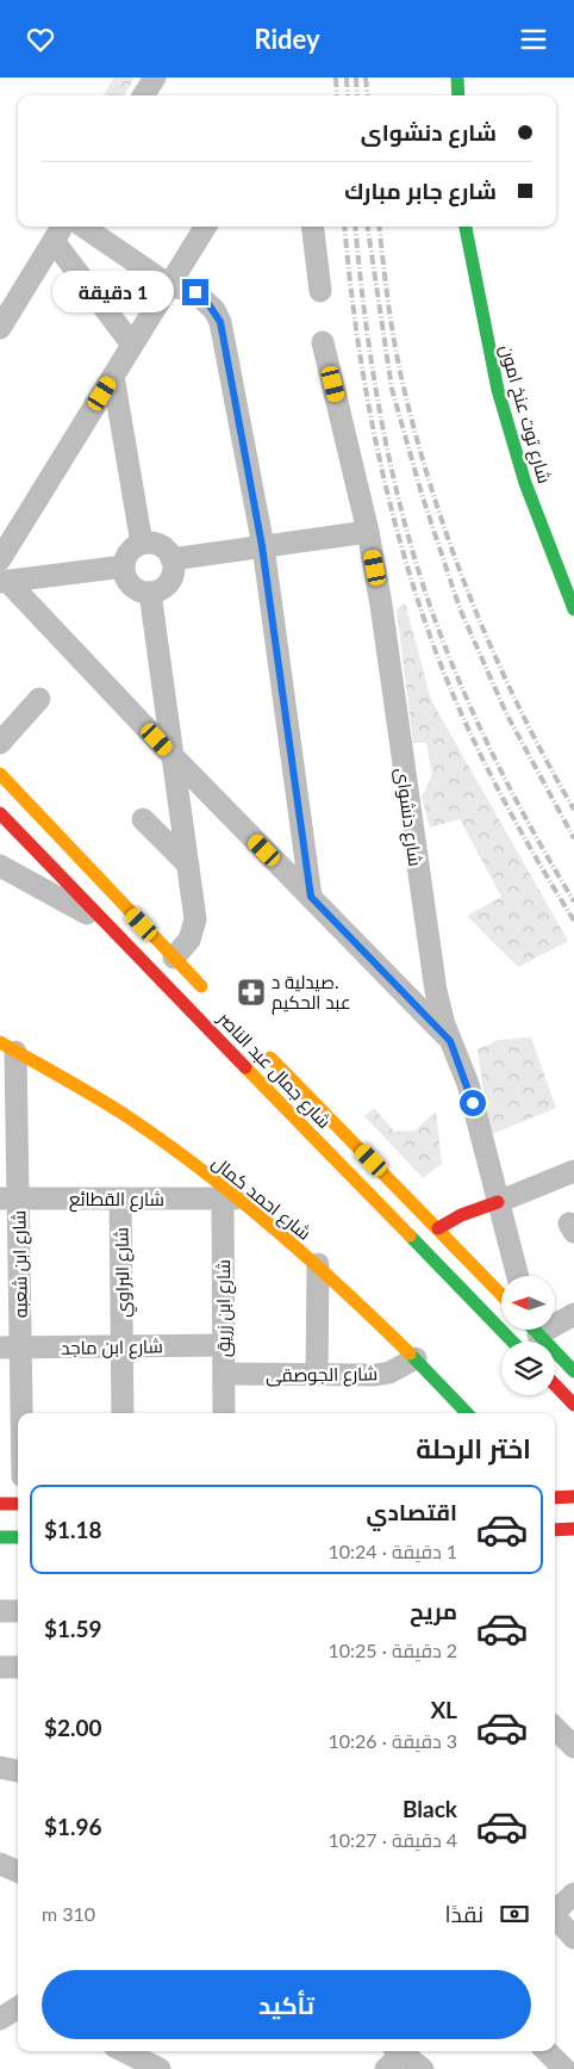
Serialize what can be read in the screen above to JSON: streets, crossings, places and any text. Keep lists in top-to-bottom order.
{
  "streets": {
    "main road": ["شارع توت عنخ امون", "شارع جمال عبد الناصر", "شارع احمد كمال"],
    "street": [
      "شارع دنشواى",
      "شارع القطائع",
      "شارع ابن شعبه",
      "شارع البراوي",
      "شارع ابن زريق",
      "شارع ابن ماجد",
      "شارع الجوصقى"
    ]
  },
  "crossings": [
    ["شارع احمد كمال", "شارع القطائع"],
    ["شارع احمد كمال", "شارع ابن شعبه"],
    ["شارع احمد كمال", "شارع ابن زريق"],
    ["شارع احمد كمال", "شارع الجوصقى"],
    ["شارع القطائع", "شارع ابن شعبه"],
    ["شارع القطائع", "شارع البراوي"],
    ["شارع القطائع", "شارع ابن زريق"],
    ["شارع ابن شعبه", "شارع ابن ماجد"],
    ["شارع البراوي", "شارع ابن ماجد"],
    ["شارع ابن زريق", "شارع ابن ماجد"],
    ["شارع ابن زريق", "شارع الجوصقى"]
  ],
  "places": {
    "pharmacy": ["صيدلية د. عبد الحكيم"]
  },
  "north": "left",
  "page": {
    "header": "Ridey",
    "banner": ["شارع دنشواى", "شارع جابر مبارك"],
    "bubble": "1 دقيقة",
    "heading": "اختر الرحلة",
    "list": [
      {
        "name": "اقتصادي",
        "note": "1 دقيقة · 10:24",
        "value": "$1.18"
      },
      {
        "name": "مريح",
        "note": "2 دقيقة · 10:25",
        "value": "$1.59"
      },
      {
        "name": "XL",
        "note": "3 دقيقة · 10:26",
        "value": "$2.00"
      },
      {
        "name": "Black",
        "note": "4 دقيقة · 10:27",
        "value": "$1.96"
      }
    ],
    "pay": ["نقدًا", "310 m"],
    "buttons": "تأكيد"
  }
}
